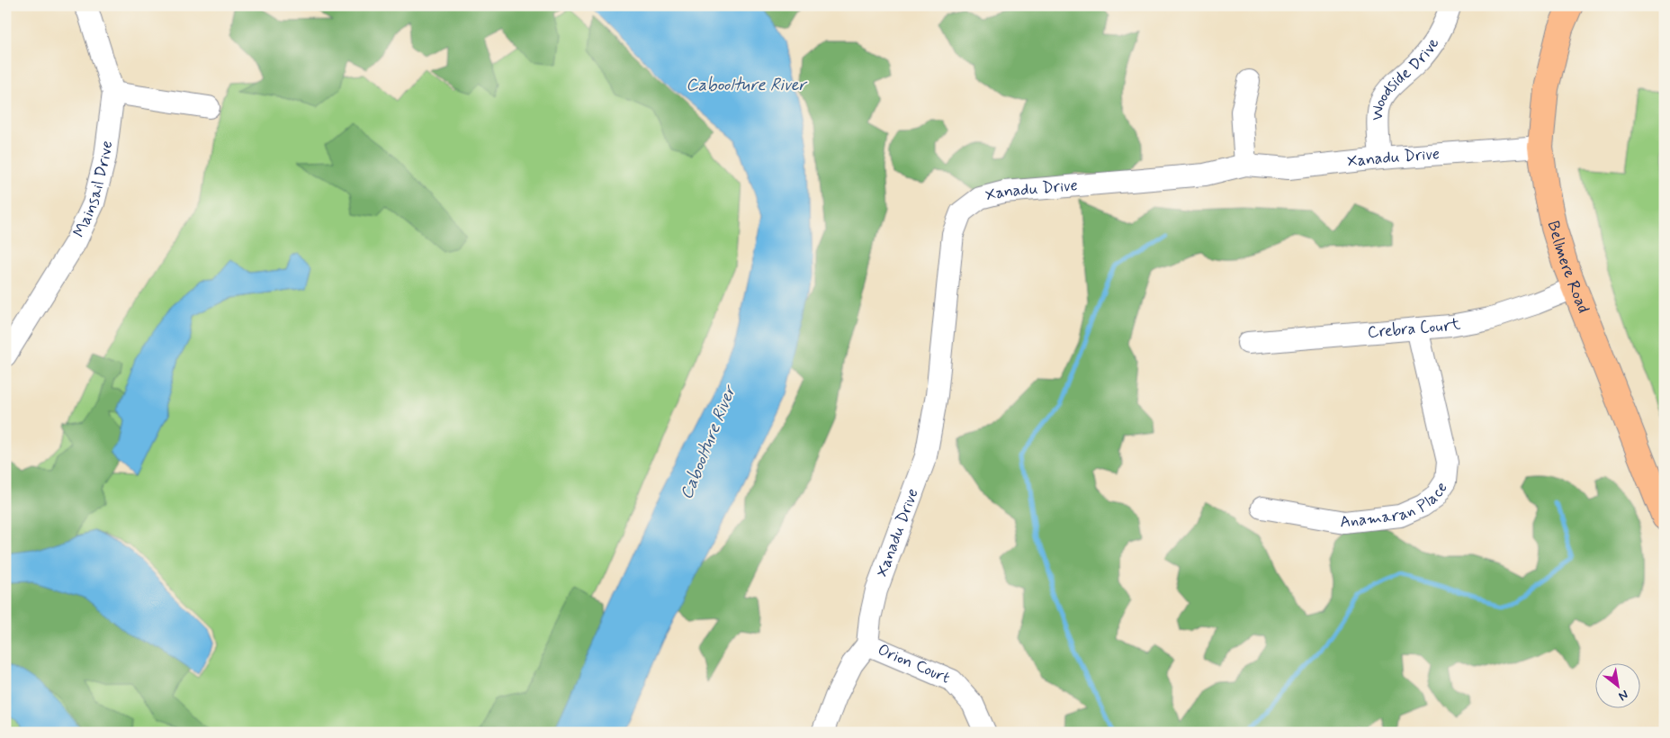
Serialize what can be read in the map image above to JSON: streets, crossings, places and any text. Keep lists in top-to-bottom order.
{
  "streets": {
    "main road": ["Bellmere Road"],
    "street": [
      "Woodside Drive",
      "Xanadu Drive",
      "Mainsail Drive",
      "Crebra Court",
      "Anamaran Place",
      "Orion Court"
    ]
  },
  "crossings": [
    ["Woodside Drive", "Xanadu Drive"],
    ["Xanadu Drive", "Bellmere Road"],
    ["Xanadu Drive", "Orion Court"],
    ["Bellmere Road", "Crebra Court"],
    ["Crebra Court", "Anamaran Place"]
  ],
  "water": ["Caboolture River"],
  "north": "bottom right"
}
